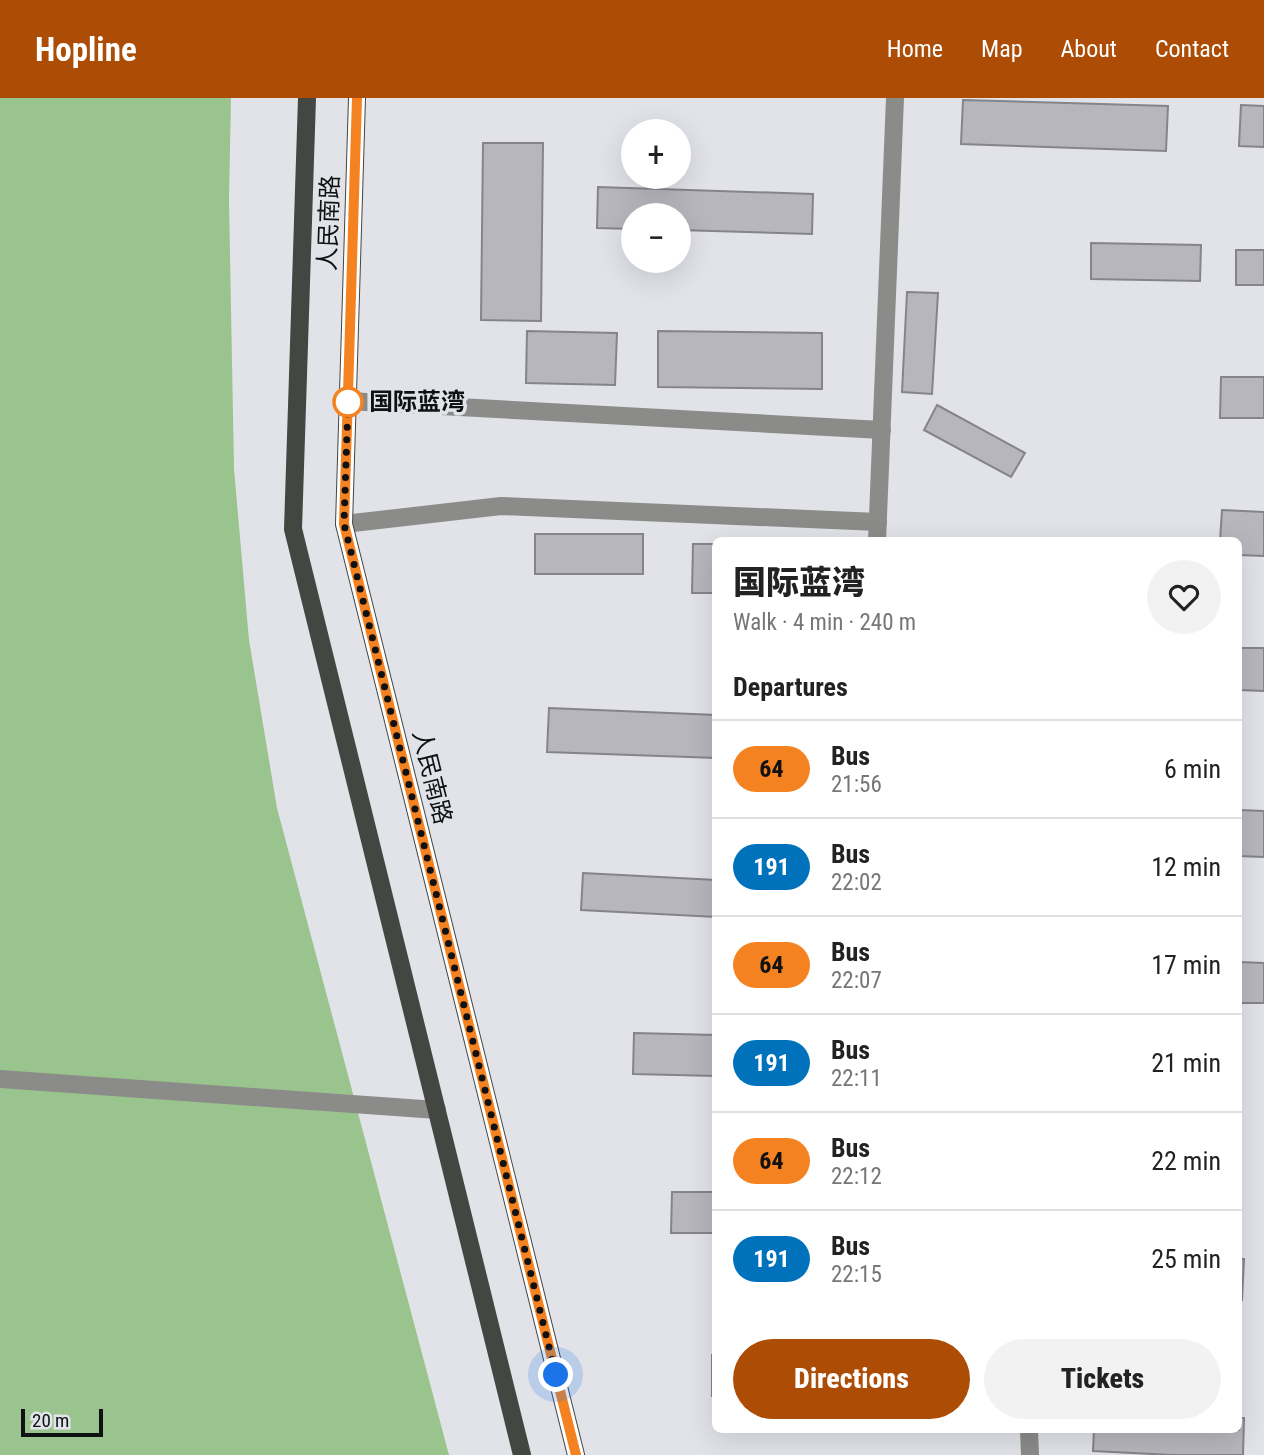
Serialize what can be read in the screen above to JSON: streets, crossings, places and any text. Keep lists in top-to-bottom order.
{
  "streets": {
    "main road": ["人民南路"]
  },
  "places": ["国际蓝湾"],
  "lines": ["bus line 64"],
  "scale_bar": "20 m",
  "page": {
    "header": "Hopline",
    "nav": [
      "Home",
      "Map",
      "About",
      "Contact"
    ],
    "map_buttons": ["+", "−"],
    "heading": [
      ["国际蓝湾", "Walk · 4 min · 240 m"],
      "Departures"
    ],
    "list": [
      {
        "mark": "64",
        "name": "Bus",
        "note": "21:56",
        "value": "6 min"
      },
      {
        "mark": "191",
        "name": "Bus",
        "note": "22:02",
        "value": "12 min"
      },
      {
        "mark": "64",
        "name": "Bus",
        "note": "22:07",
        "value": "17 min"
      },
      {
        "mark": "191",
        "name": "Bus",
        "note": "22:11",
        "value": "21 min"
      },
      {
        "mark": "64",
        "name": "Bus",
        "note": "22:12",
        "value": "22 min"
      },
      {
        "mark": "191",
        "name": "Bus",
        "note": "22:15",
        "value": "25 min"
      }
    ],
    "buttons": ["Directions", "Tickets"],
    "scale": "20 m"
  }
}
